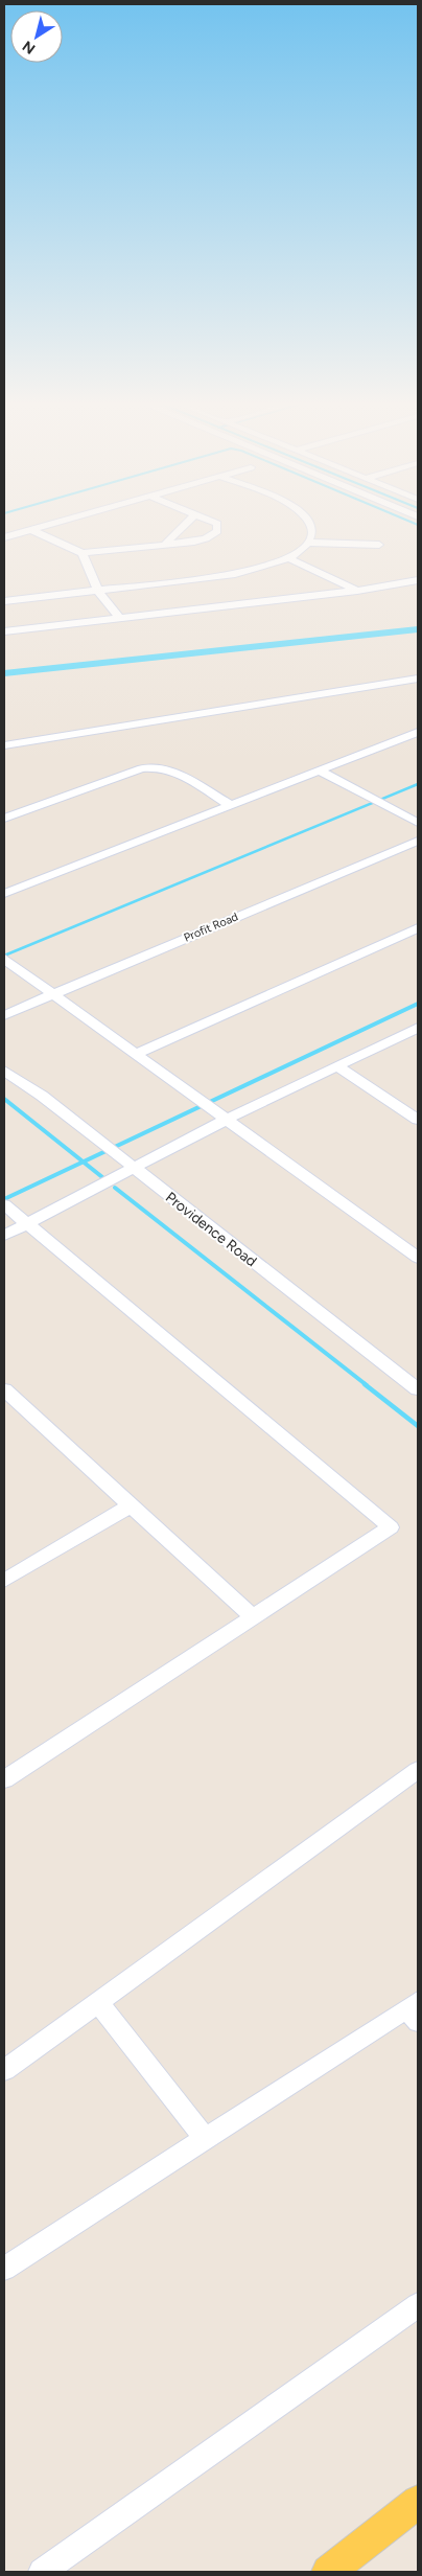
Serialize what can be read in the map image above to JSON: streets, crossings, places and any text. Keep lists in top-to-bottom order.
{
  "streets": {
    "street": ["Profit Road", "Providence Road"]
  },
  "north": "bottom left"
}
